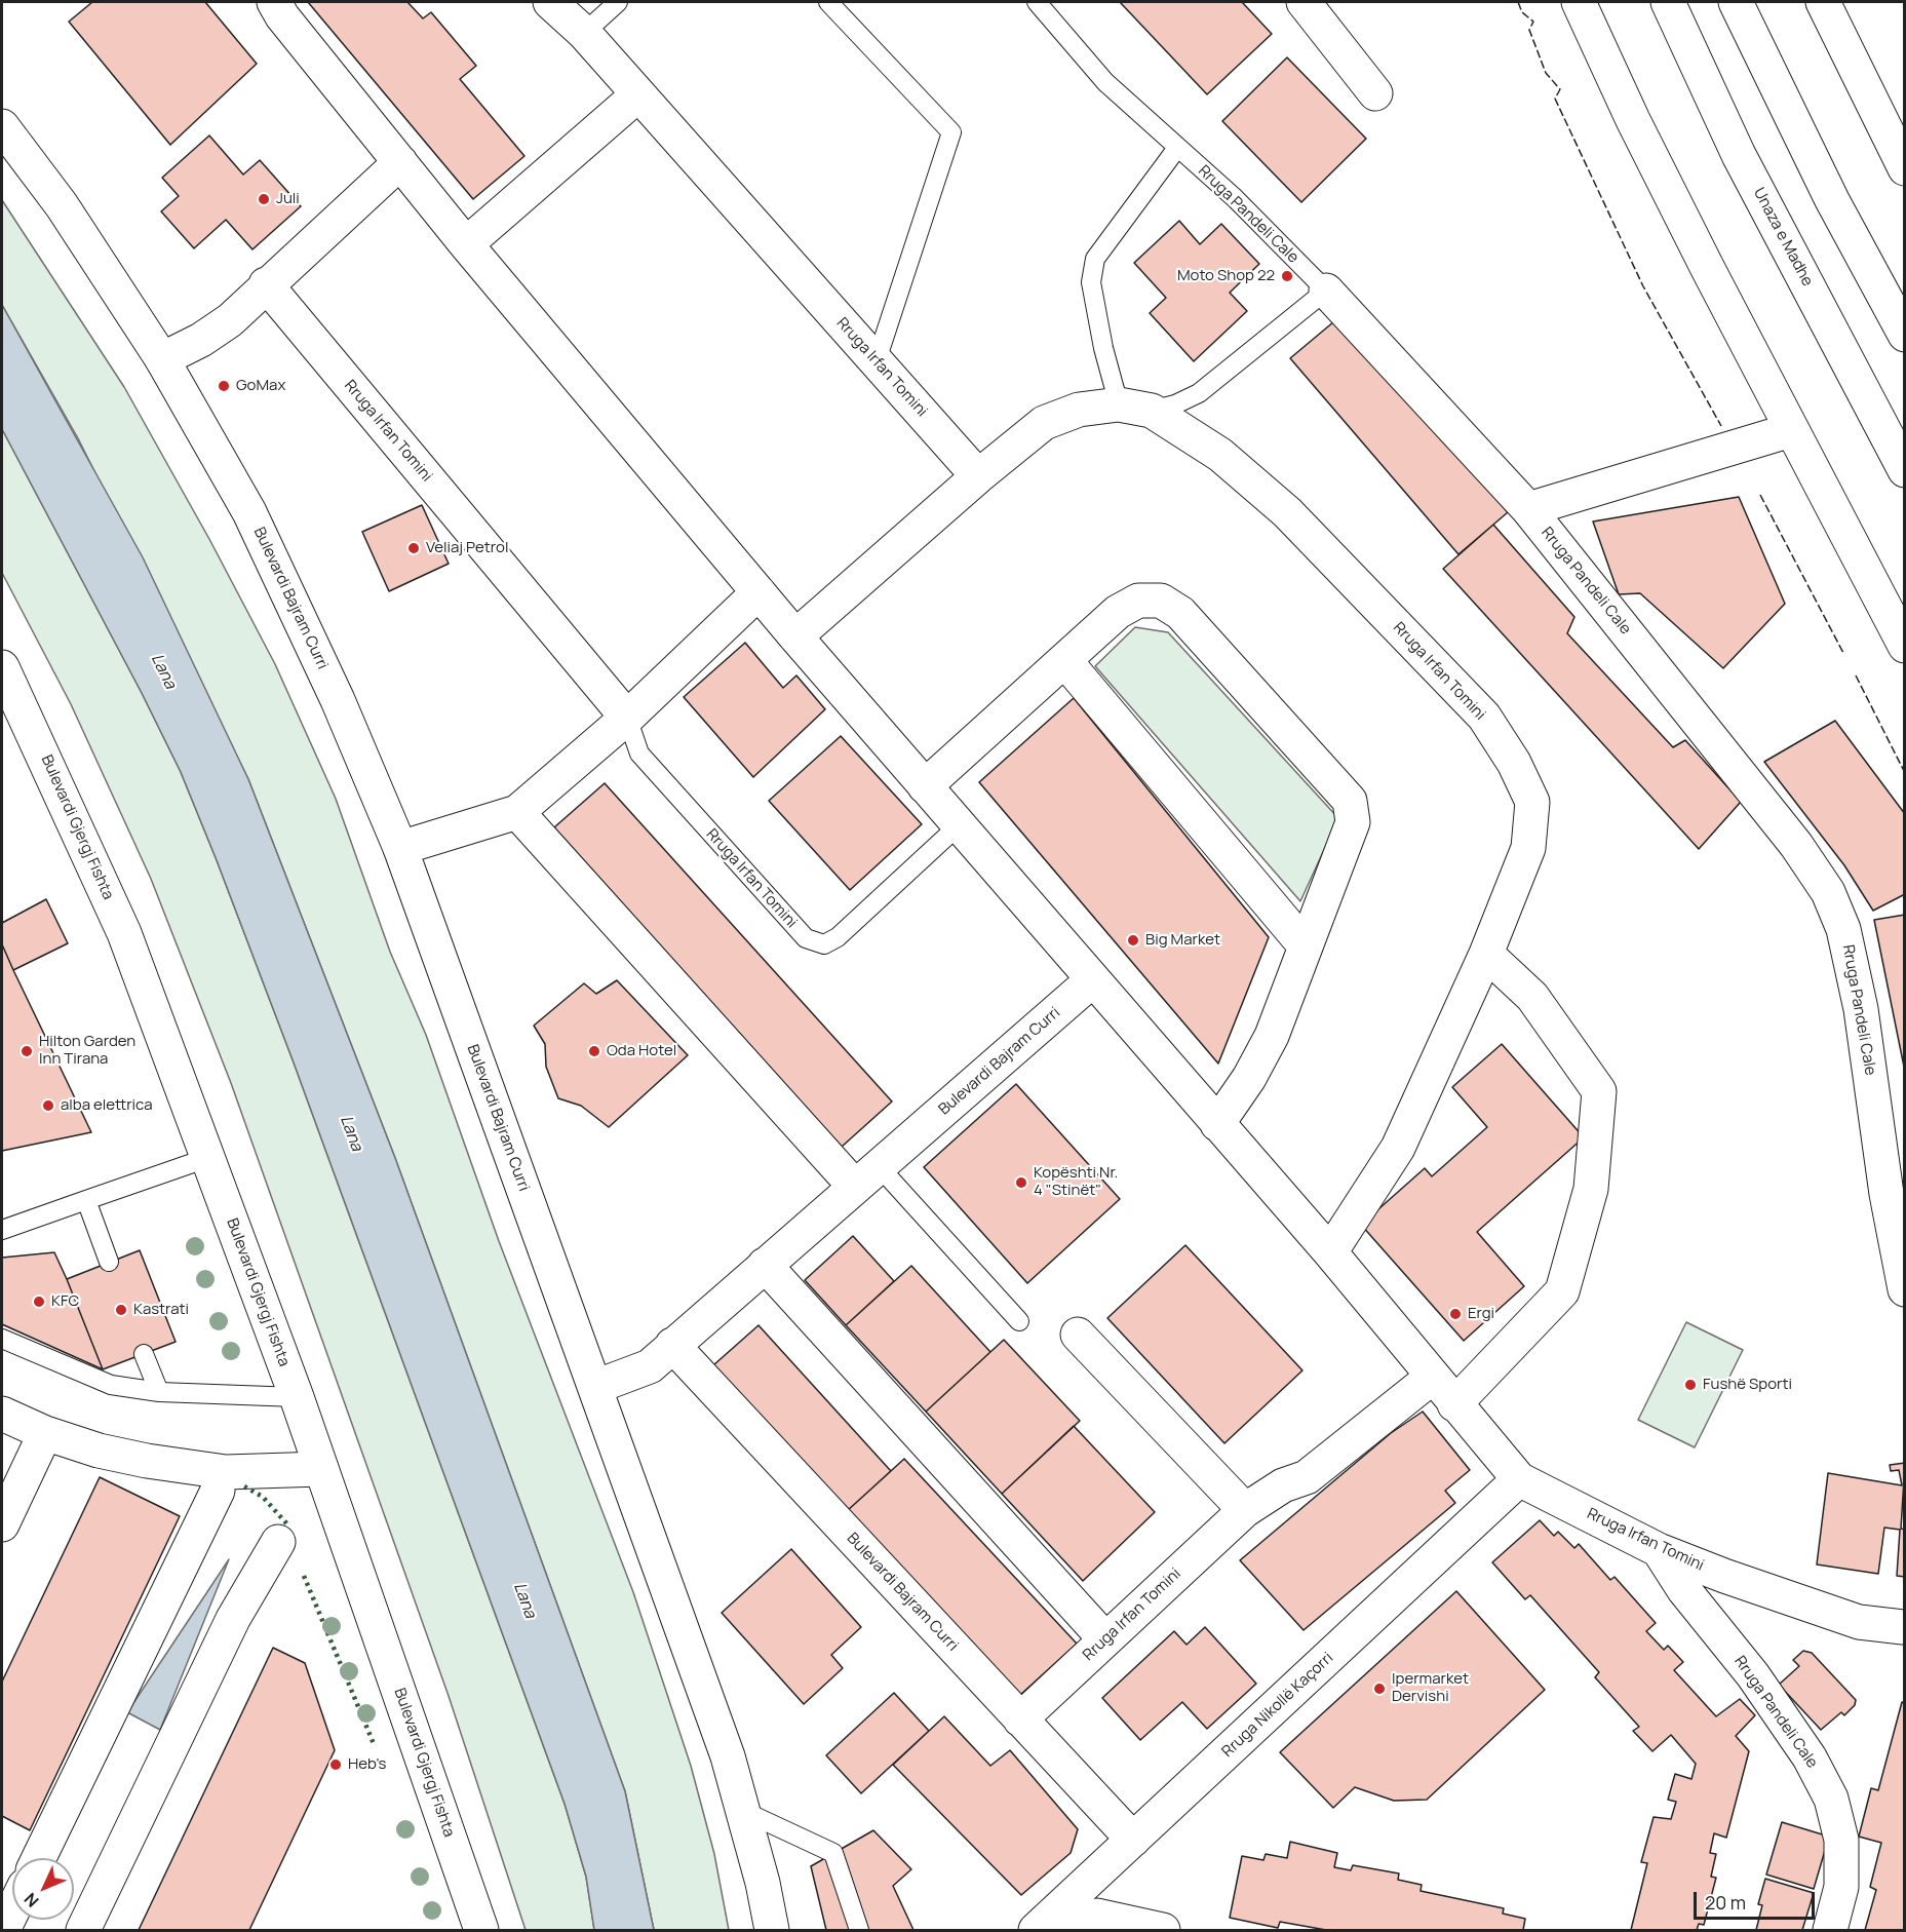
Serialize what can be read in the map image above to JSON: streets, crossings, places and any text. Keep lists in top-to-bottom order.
{
  "streets": {
    "main road": [
      "Rruga Pandeli Cale",
      "Unaza e Madhe",
      "Rruga Irfan Tomini",
      "Bulevardi Bajram Curri",
      "Bulevardi Gjergj Fishta",
      "Rruga Nikollë Kaçorri"
    ]
  },
  "crossings": [
    ["Rruga Pandeli Cale", "Rruga Irfan Tomini"],
    ["Rruga Irfan Tomini", "Bulevardi Bajram Curri"],
    ["Rruga Irfan Tomini", "Rruga Nikollë Kaçorri"],
    ["Bulevardi Bajram Curri", "Rruga Nikollë Kaçorri"]
  ],
  "water": ["Lana"],
  "places": [
    "Juli",
    "Moto Shop 22",
    "GoMax",
    "Veliaj Petrol",
    "Big Market",
    "Hilton Garden Inn Tirana",
    "Oda Hotel",
    "alba elettrica",
    "Kopështi Nr. 4 \"Stinët\"",
    "KFC",
    "Kastrati",
    "Ergi",
    "Fushë Sporti",
    "Ipermarket Dervishi",
    "Heb's"
  ],
  "scale_bar": "20 m",
  "north": "bottom left"
}
